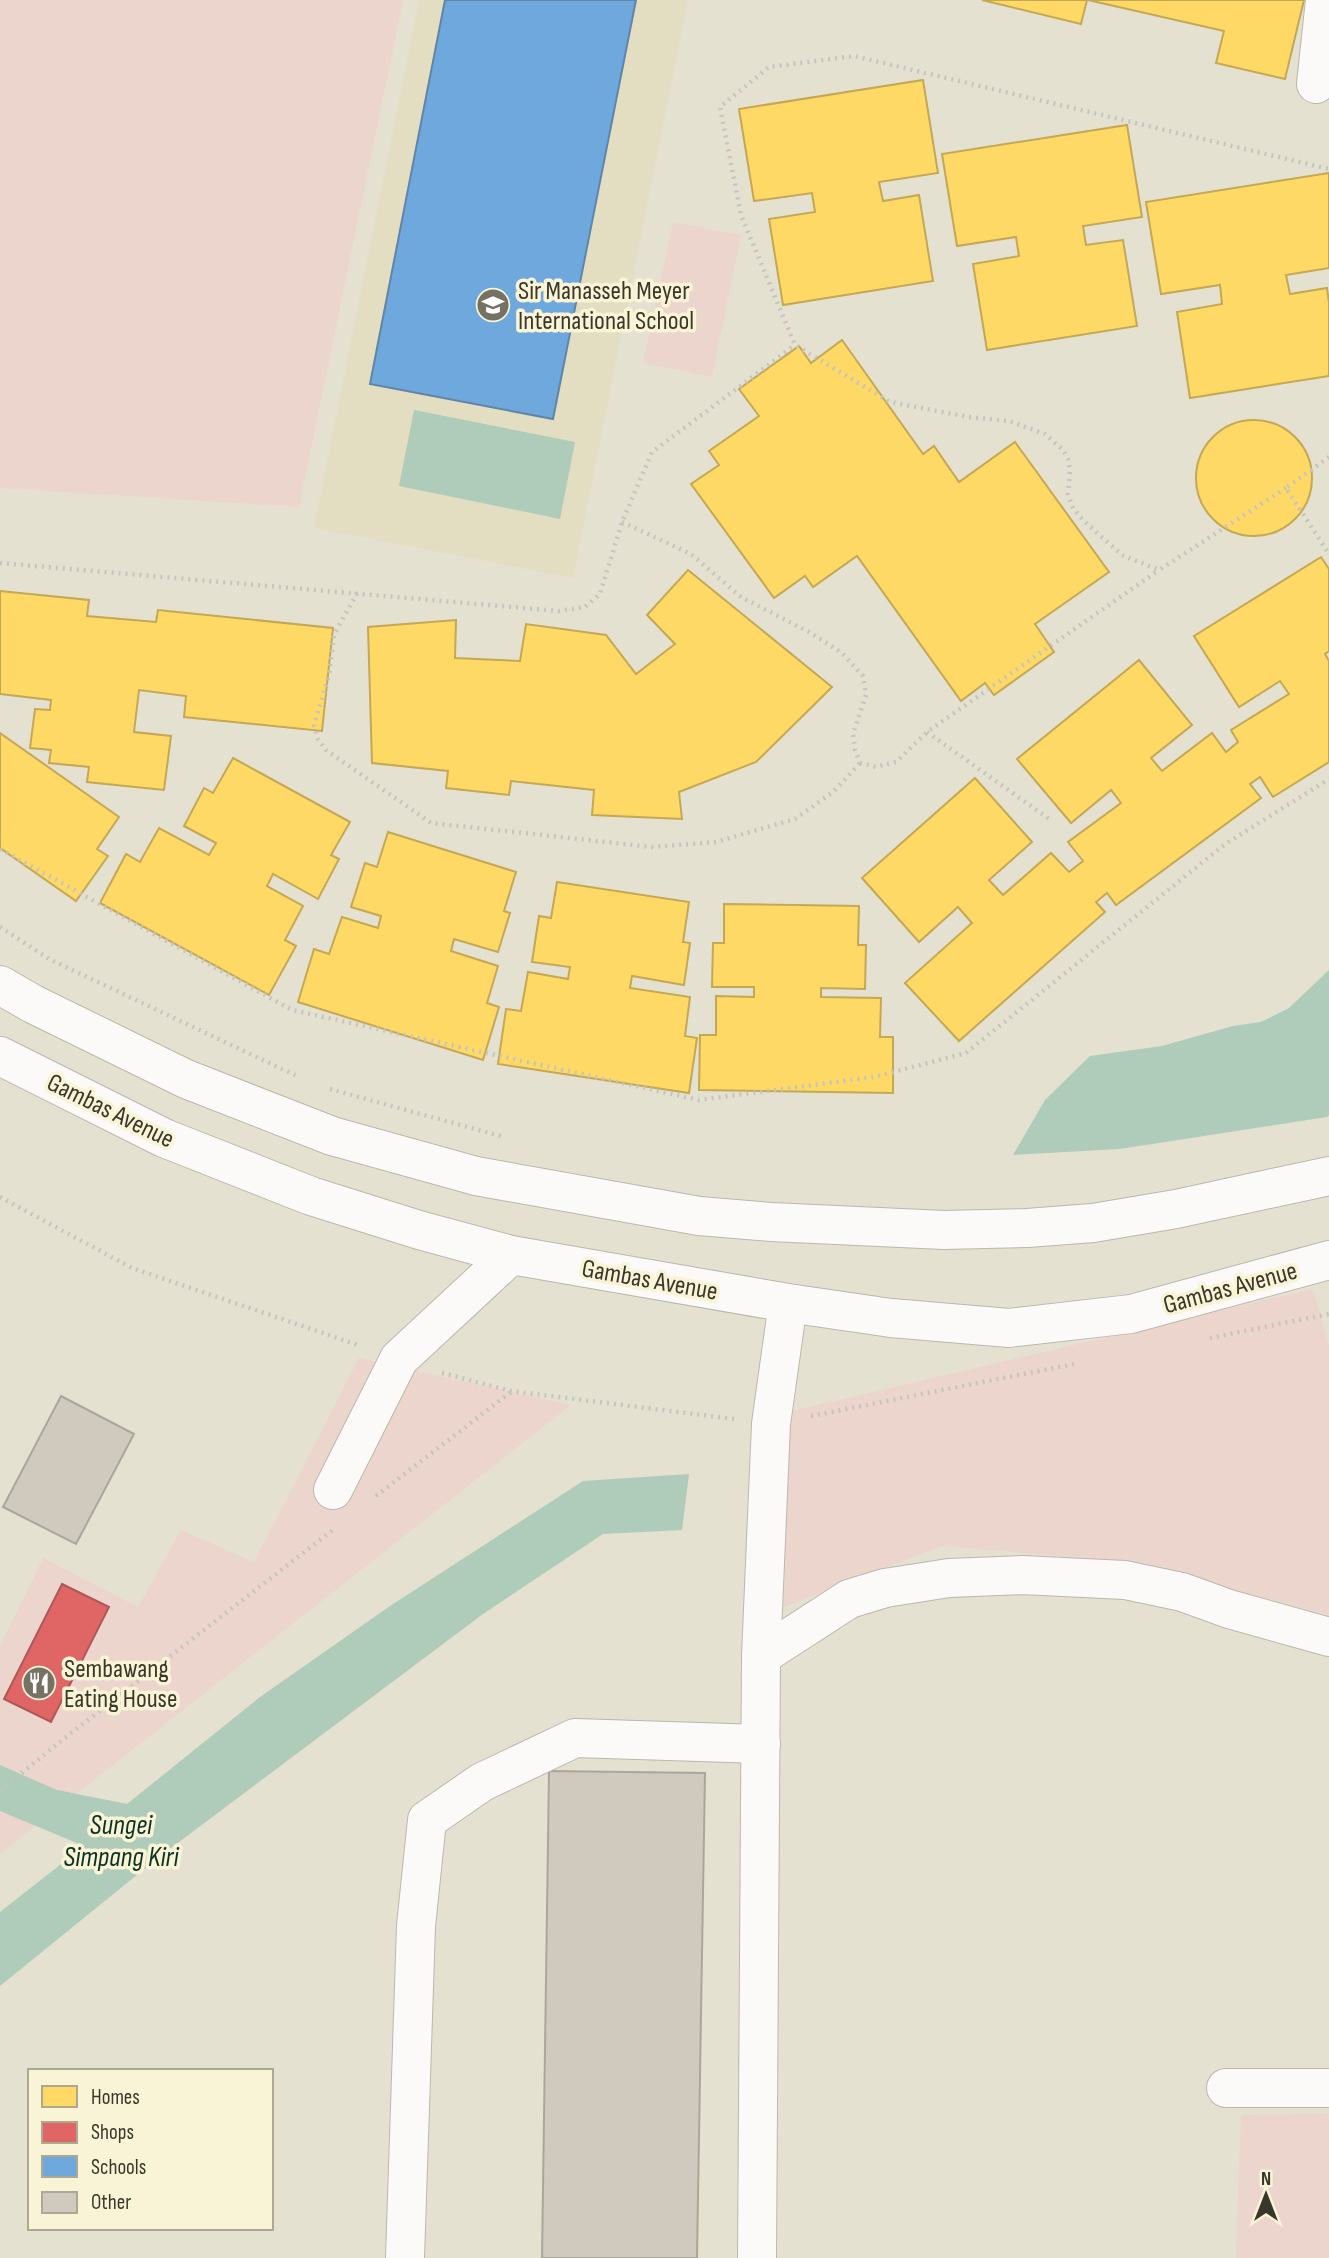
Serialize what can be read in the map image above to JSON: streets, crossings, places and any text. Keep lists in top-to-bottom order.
{
  "streets": {
    "main road": ["Gambas Avenue"]
  },
  "water": ["Sungei Simpang Kiri"],
  "places": {
    "school or university": ["Sir Manasseh Meyer International School"],
    "restaurant": ["Sembawang Eating House"]
  },
  "legend": [
    "Homes",
    "Shops",
    "Schools",
    "Other"
  ],
  "north": "top"
}
